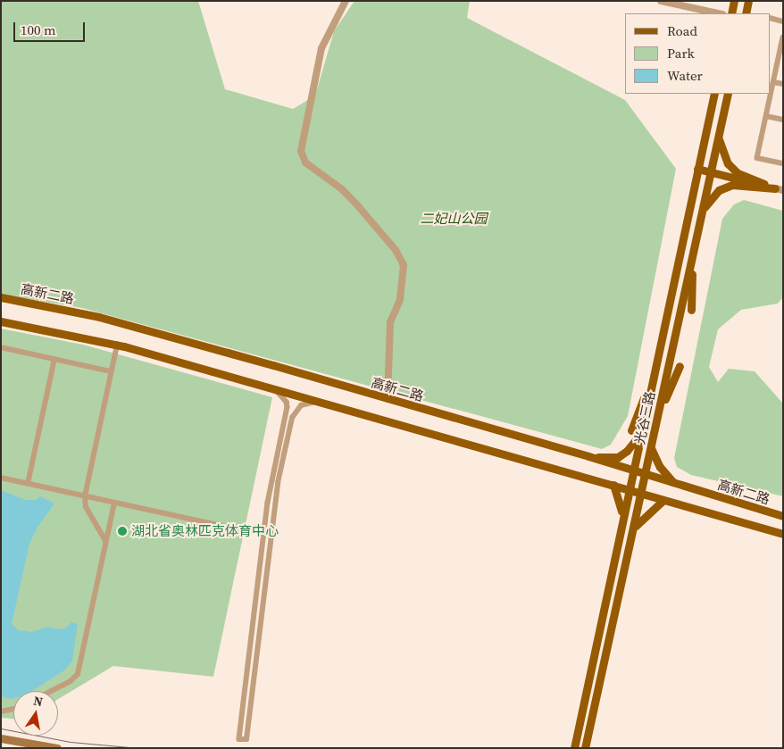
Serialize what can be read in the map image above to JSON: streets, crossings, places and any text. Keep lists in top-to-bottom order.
{
  "streets": {
    "main road": ["高新二路", "光谷三路"]
  },
  "crossings": [
    ["高新二路", "光谷三路"]
  ],
  "parks": ["二妃山公园"],
  "places": ["湖北省奥林匹克体育中心"],
  "legend": ["Road", "Park", "Water"],
  "scale_bar": "100 m",
  "north": "top"
}
